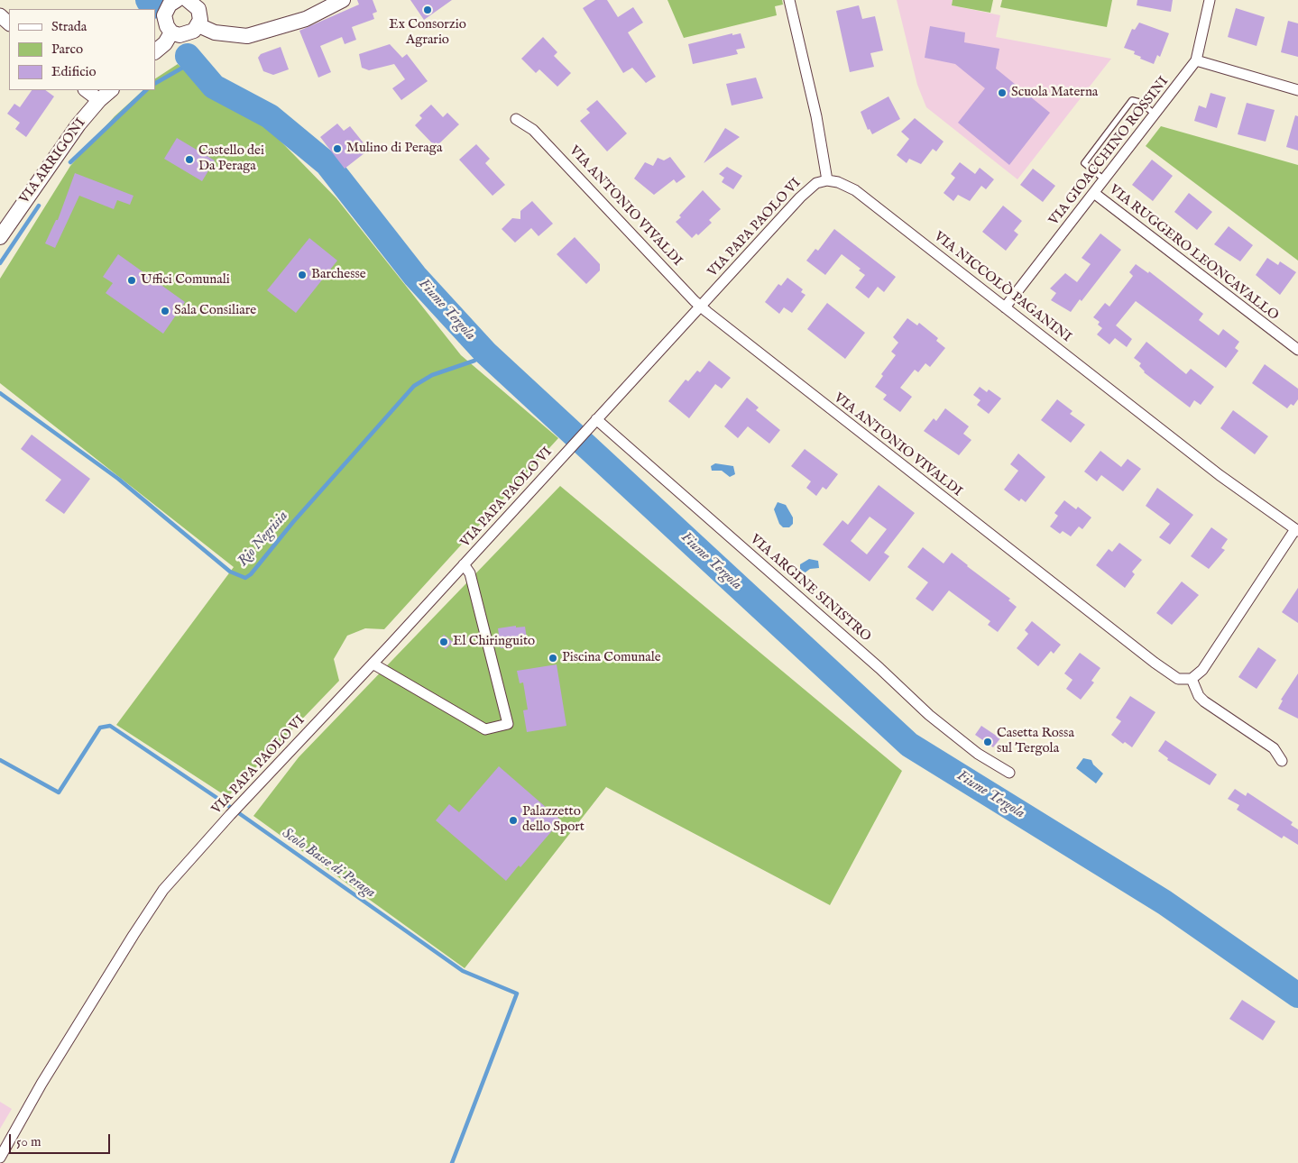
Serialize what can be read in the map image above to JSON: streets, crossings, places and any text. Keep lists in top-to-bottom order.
{
  "streets": {
    "main road": ["VIA ARRIGONI"],
    "street": [
      "VIA GIOACCHINO ROSSINI",
      "VIA ANTONIO VIVALDI",
      "VIA PAPA PAOLO VI",
      "VIA RUGGERO LEONCAVALLO",
      "VIA NICCOLÒ PAGANINI",
      "VIA ARGINE SINISTRO"
    ]
  },
  "crossings": [
    ["VIA GIOACCHINO ROSSINI", "VIA RUGGERO LEONCAVALLO"],
    ["VIA GIOACCHINO ROSSINI", "VIA NICCOLÒ PAGANINI"],
    ["VIA ANTONIO VIVALDI", "VIA PAPA PAOLO VI"],
    ["VIA PAPA PAOLO VI", "VIA NICCOLÒ PAGANINI"],
    ["VIA PAPA PAOLO VI", "VIA ARGINE SINISTRO"]
  ],
  "water": ["Fiume Tergola", "Rio Negrisia", "Scolo Basse di Peraga"],
  "places": [
    "Ex Consorzio Agrario",
    "Scuola Materna",
    "Mulino di Peraga",
    "Castello dei Da Peraga",
    "Barchesse",
    "Uffici Comunali",
    "Sala Consiliare",
    "El Chiringuito",
    "Piscina Comunale",
    "Casetta Rossa sul Tergola",
    "Palazzetto dello Sport"
  ],
  "legend": ["Strada", "Parco", "Edificio"],
  "scale_bar": "50 m"
}
